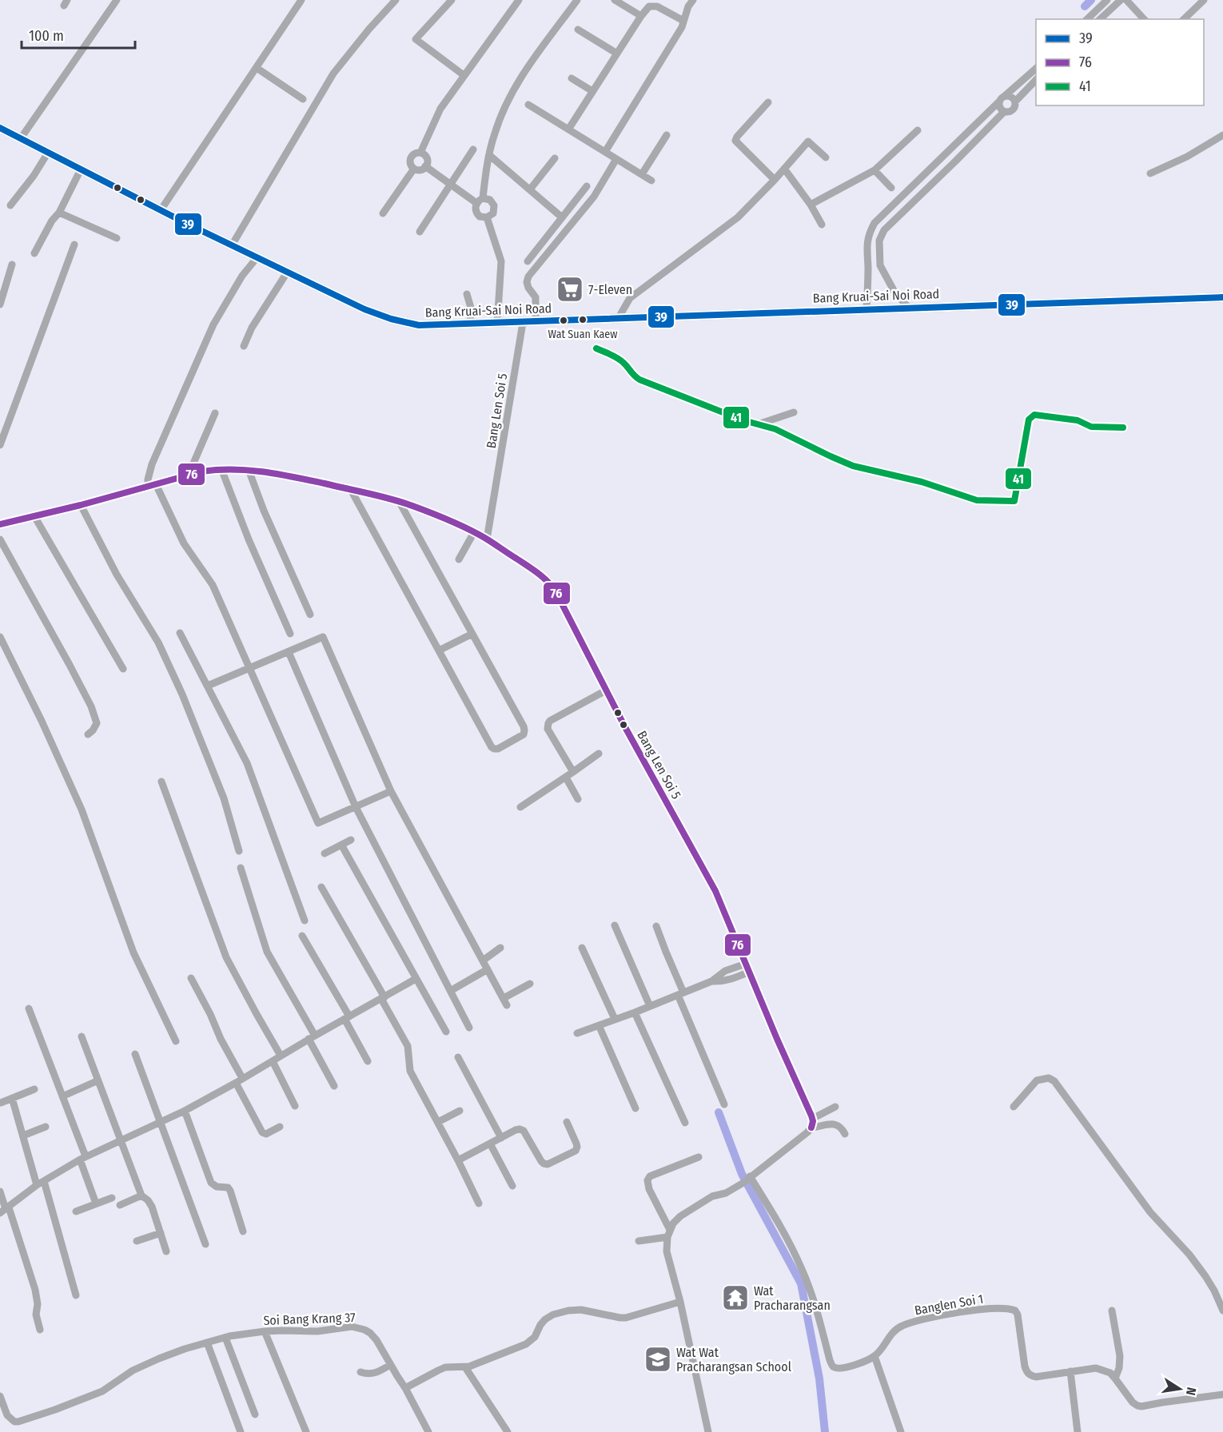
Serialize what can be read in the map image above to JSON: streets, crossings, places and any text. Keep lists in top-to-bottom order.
{
  "streets": {
    "main road": ["Bang Kruai-Sai Noi Road"],
    "street": ["Bang Len Soi 5", "Banglen Soi 1", "Soi Bang Krang 37"]
  },
  "crossings": [
    ["Bang Kruai-Sai Noi Road", "Bang Len Soi 5"]
  ],
  "places": {
    "supermarket": ["7-Eleven"],
    "other": ["Wat Suan Kaew"],
    "temple": ["Wat Pracharangsan"],
    "school or university": ["Wat Wat Pracharangsan School"]
  },
  "lines": ["transit line 39", "transit line 41", "transit line 76"],
  "legend": ["39", "76", "41"],
  "scale_bar": "100 m",
  "north": "right"
}
